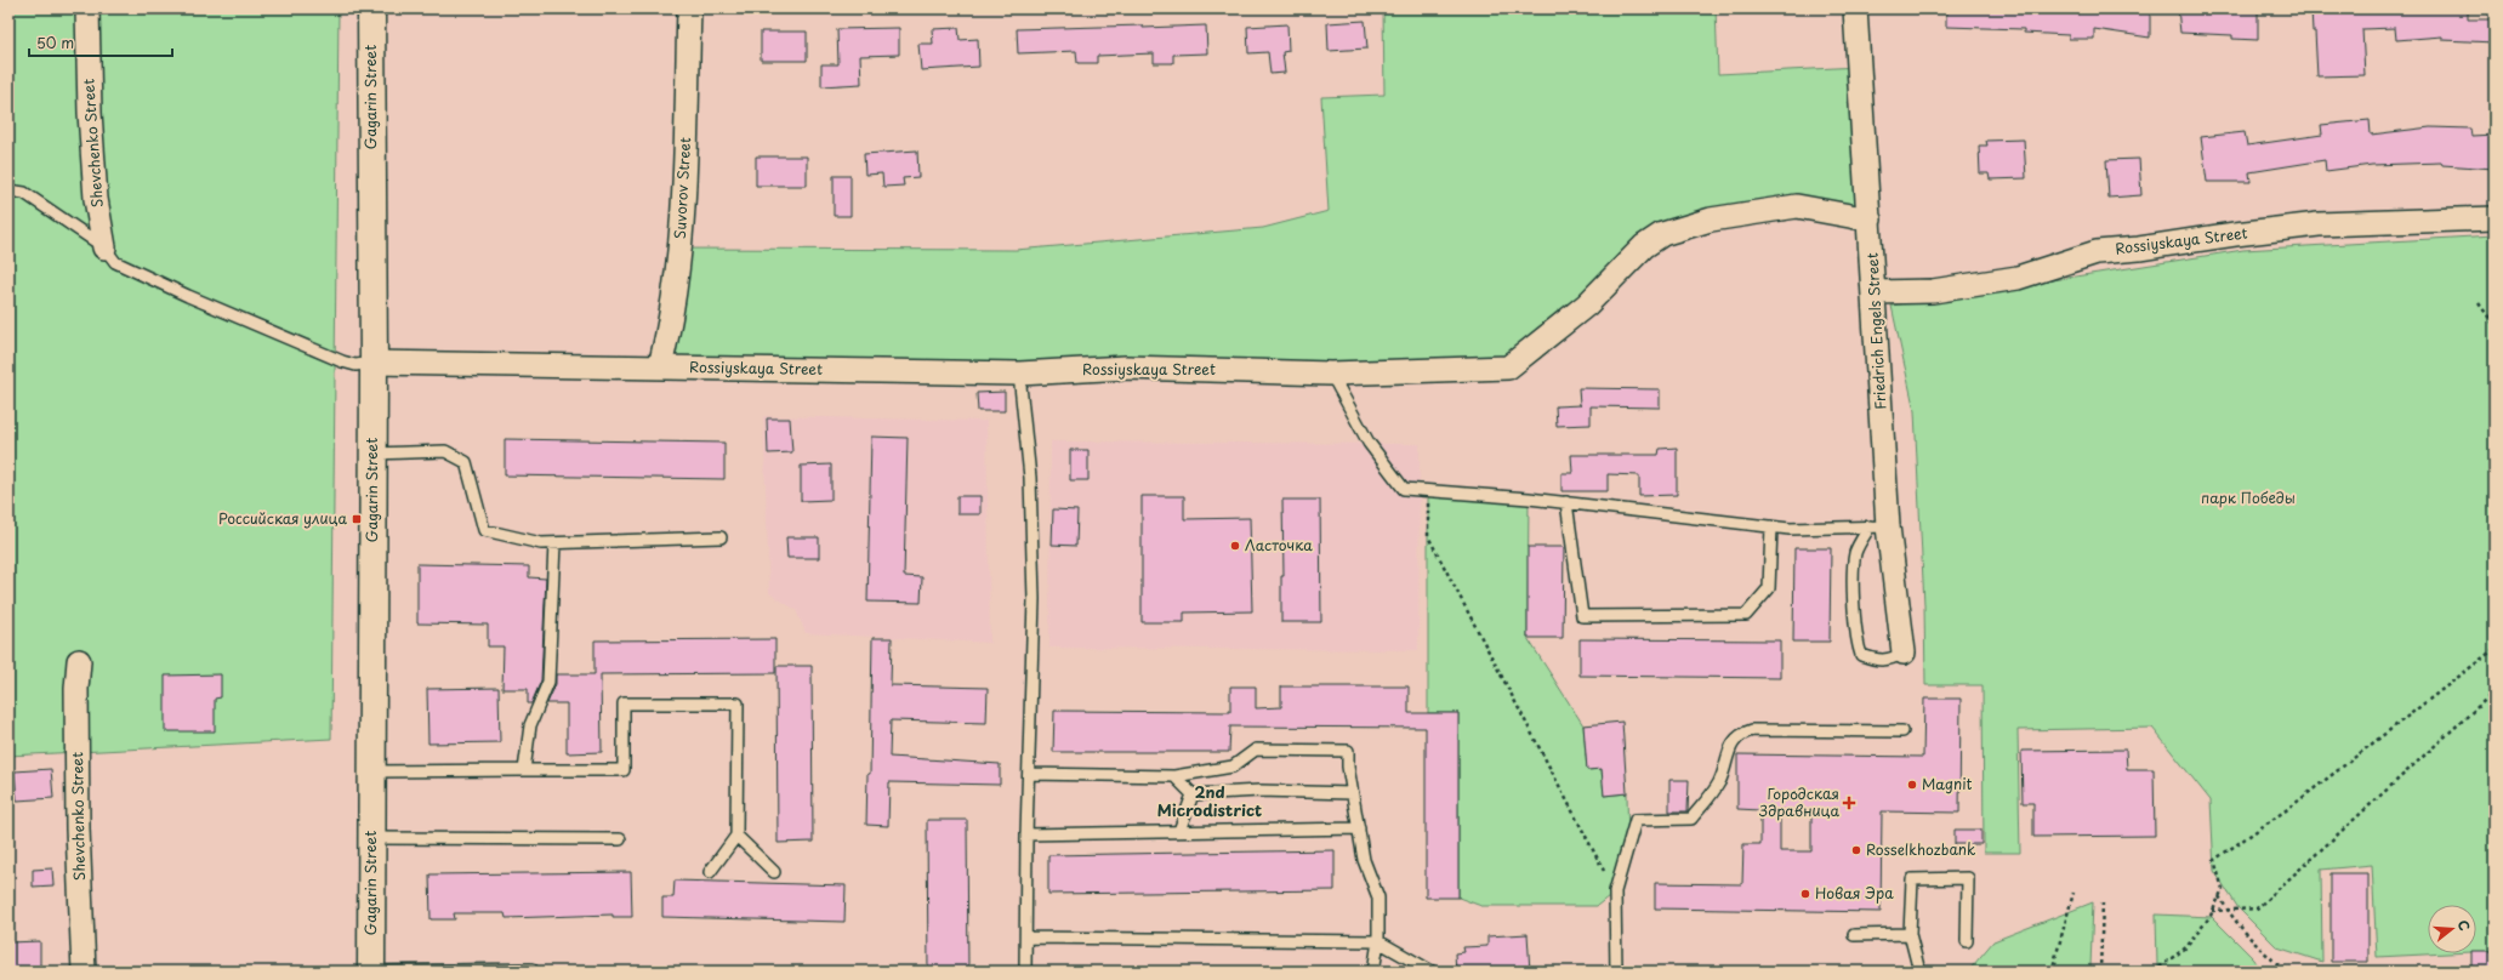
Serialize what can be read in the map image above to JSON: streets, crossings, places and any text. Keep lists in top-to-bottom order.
{
  "streets": {
    "street": [
      "Gagarin Street",
      "Shevchenko Street",
      "Suvorov Street",
      "Rossiyskaya Street",
      "Friedrich Engels Street"
    ]
  },
  "crossings": [
    ["Gagarin Street", "Rossiyskaya Street"],
    ["Suvorov Street", "Rossiyskaya Street"],
    ["Rossiyskaya Street", "Friedrich Engels Street"]
  ],
  "districts": ["2nd Microdistrict"],
  "parks": ["парк Победы"],
  "places": {
    "transit": ["Российская улица"],
    "other": [
      "Ласточка",
      "Magnit",
      "Rosselkhozbank",
      "Новая Эра"
    ],
    "health": ["Городская Здравница"]
  },
  "scale_bar": "50 m",
  "north": "right"
}
